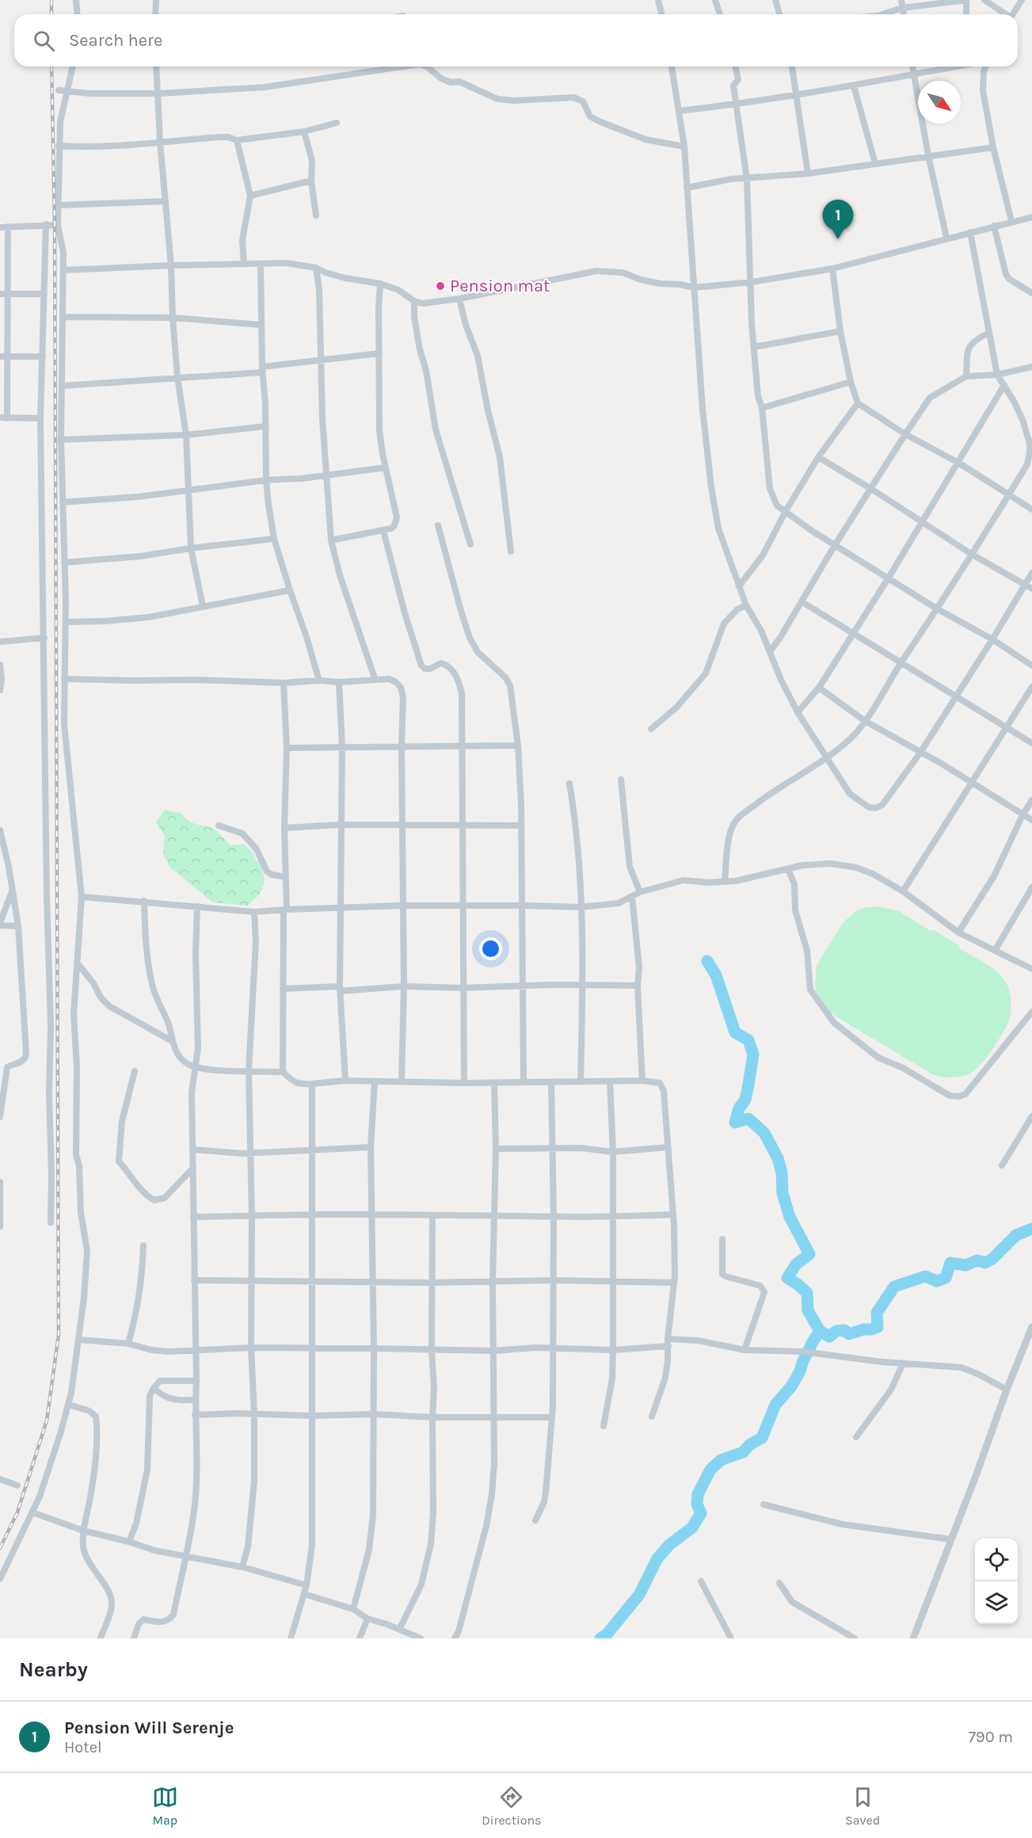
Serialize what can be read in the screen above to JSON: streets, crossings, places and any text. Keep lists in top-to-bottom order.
{
  "places": ["Pension mat"],
  "north": "bottom right",
  "page": {
    "search": "Search here",
    "pins": "1",
    "heading": "Nearby",
    "list": [
      {
        "mark": "1",
        "name": "Pension Will Serenje",
        "note": "Hotel",
        "value": "790 m"
      }
    ],
    "nav": ["Map", "Directions", "Saved"]
  }
}
